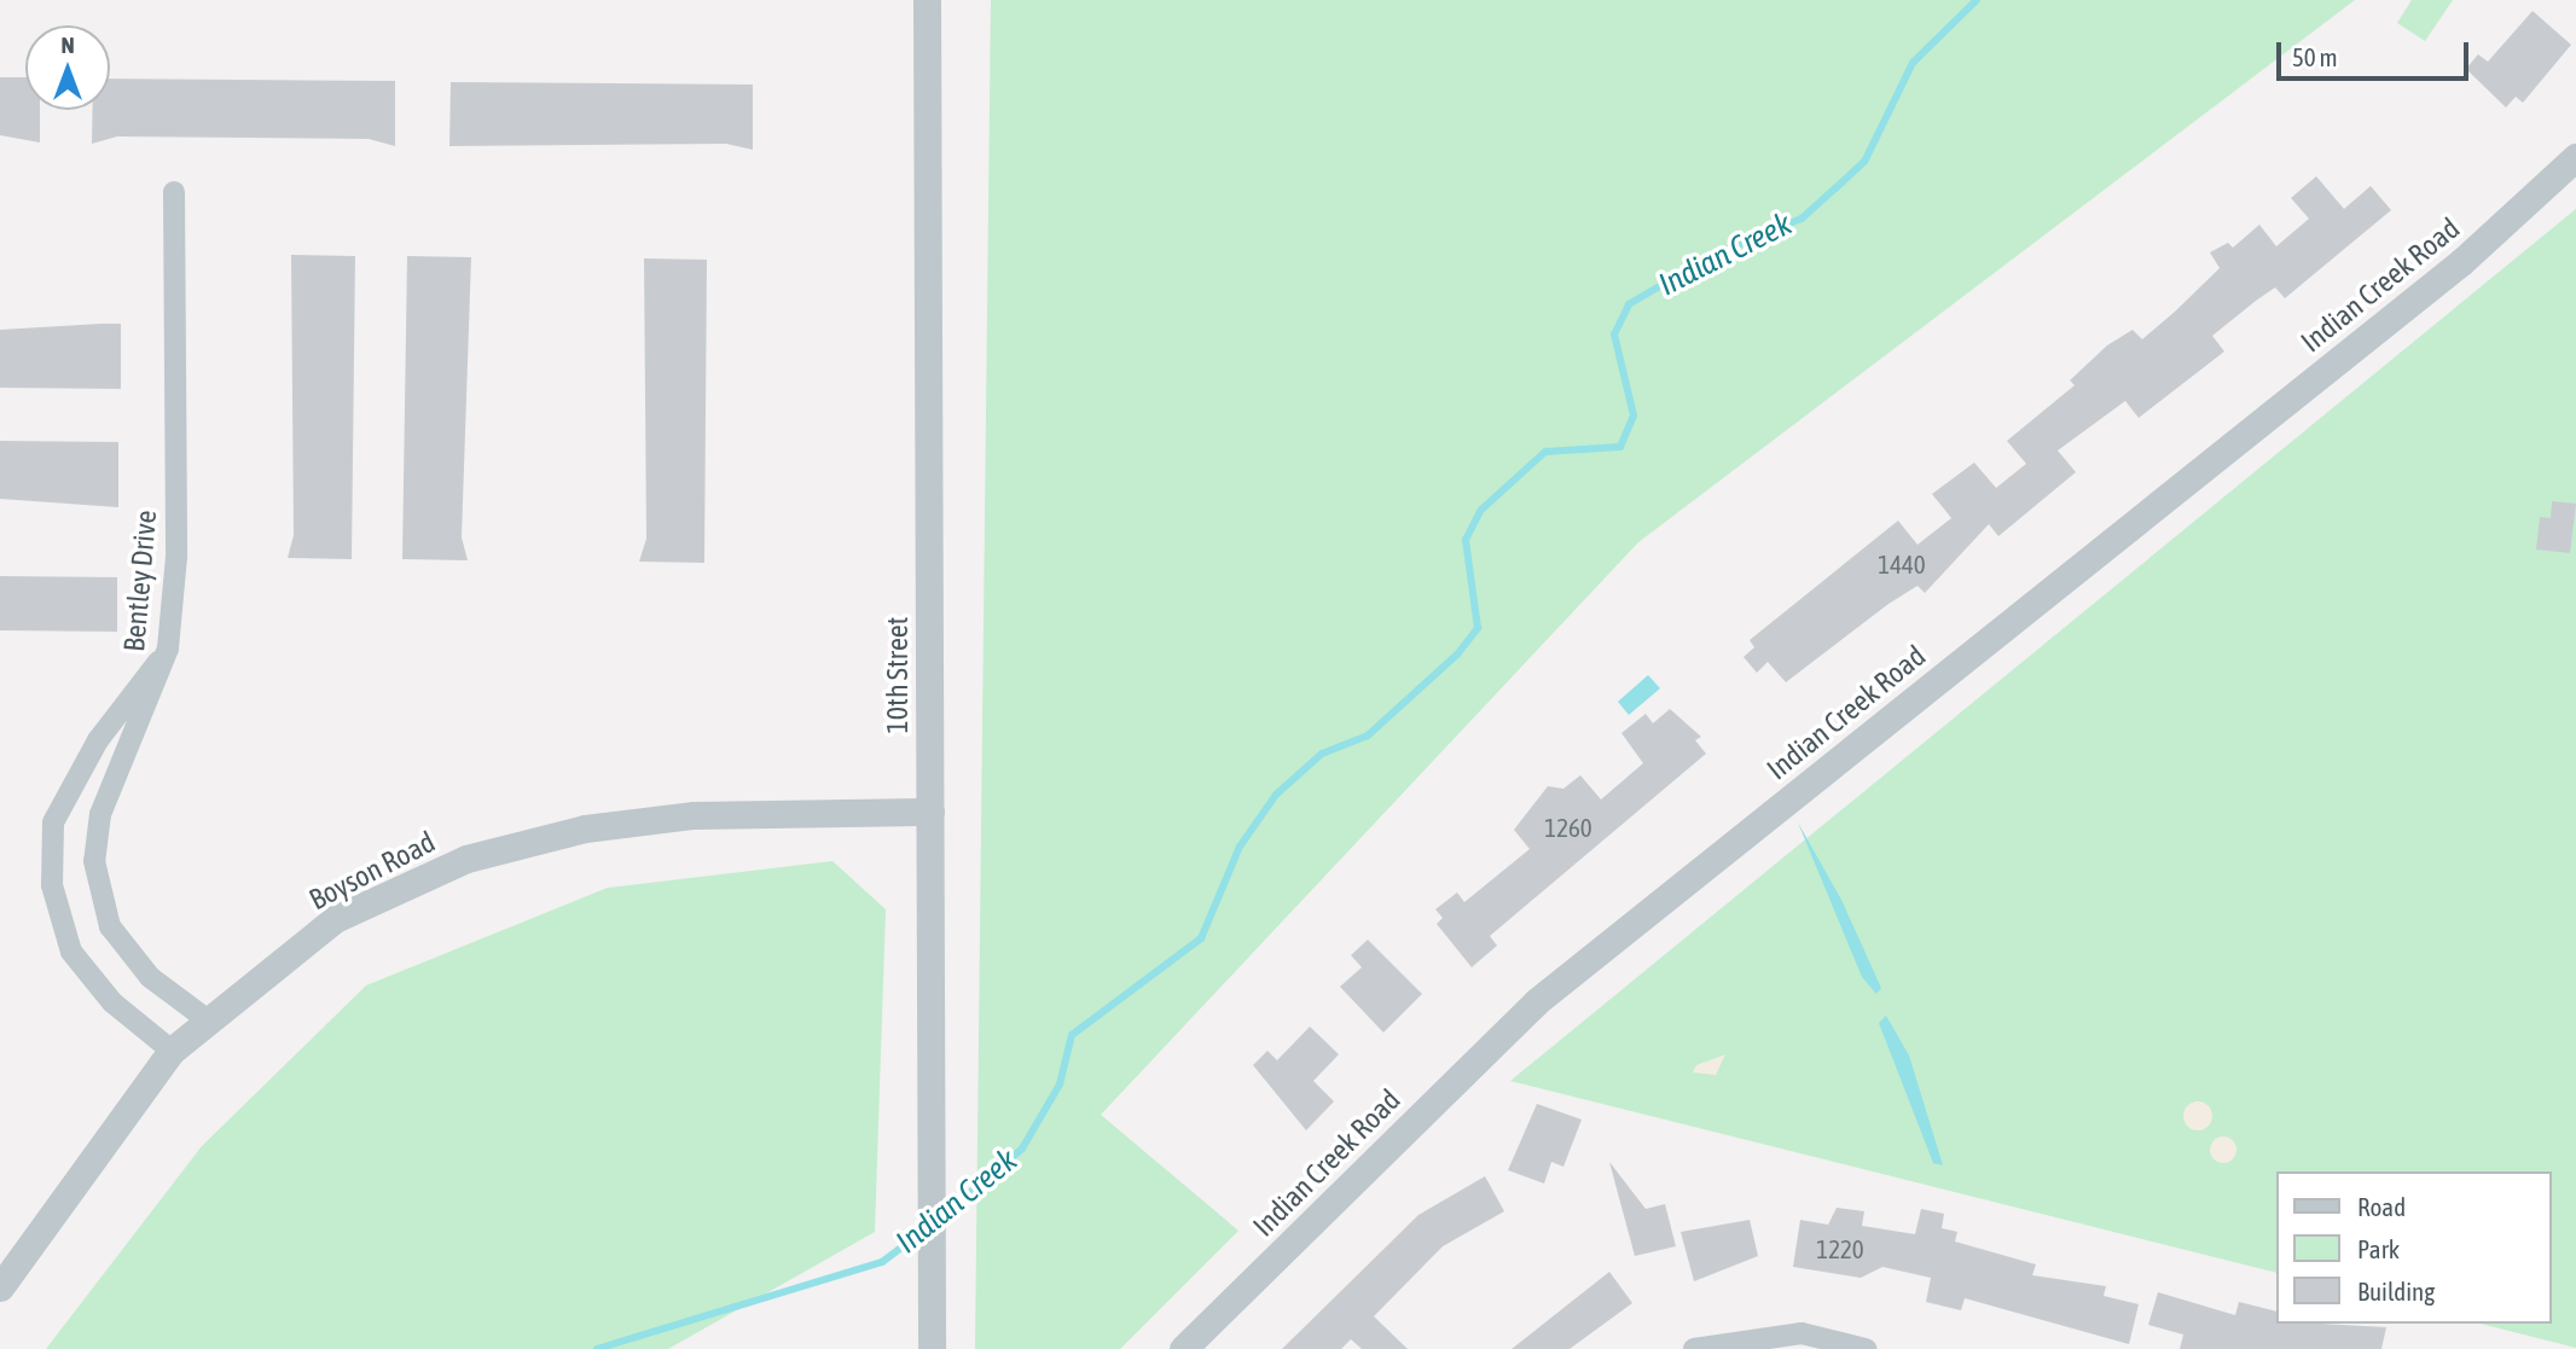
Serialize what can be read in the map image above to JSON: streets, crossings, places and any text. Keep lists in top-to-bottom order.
{
  "streets": {
    "street": [
      "Indian Creek Road",
      "Bentley Drive",
      "10th Street",
      "Boyson Road"
    ]
  },
  "crossings": [
    ["Bentley Drive", "Boyson Road"],
    ["10th Street", "Boyson Road"]
  ],
  "water": ["Indian Creek"],
  "house_numbers": ["1440", "1260", "1220"],
  "legend": ["Road", "Park", "Building"],
  "scale_bar": "50 m",
  "north": "top"
}
